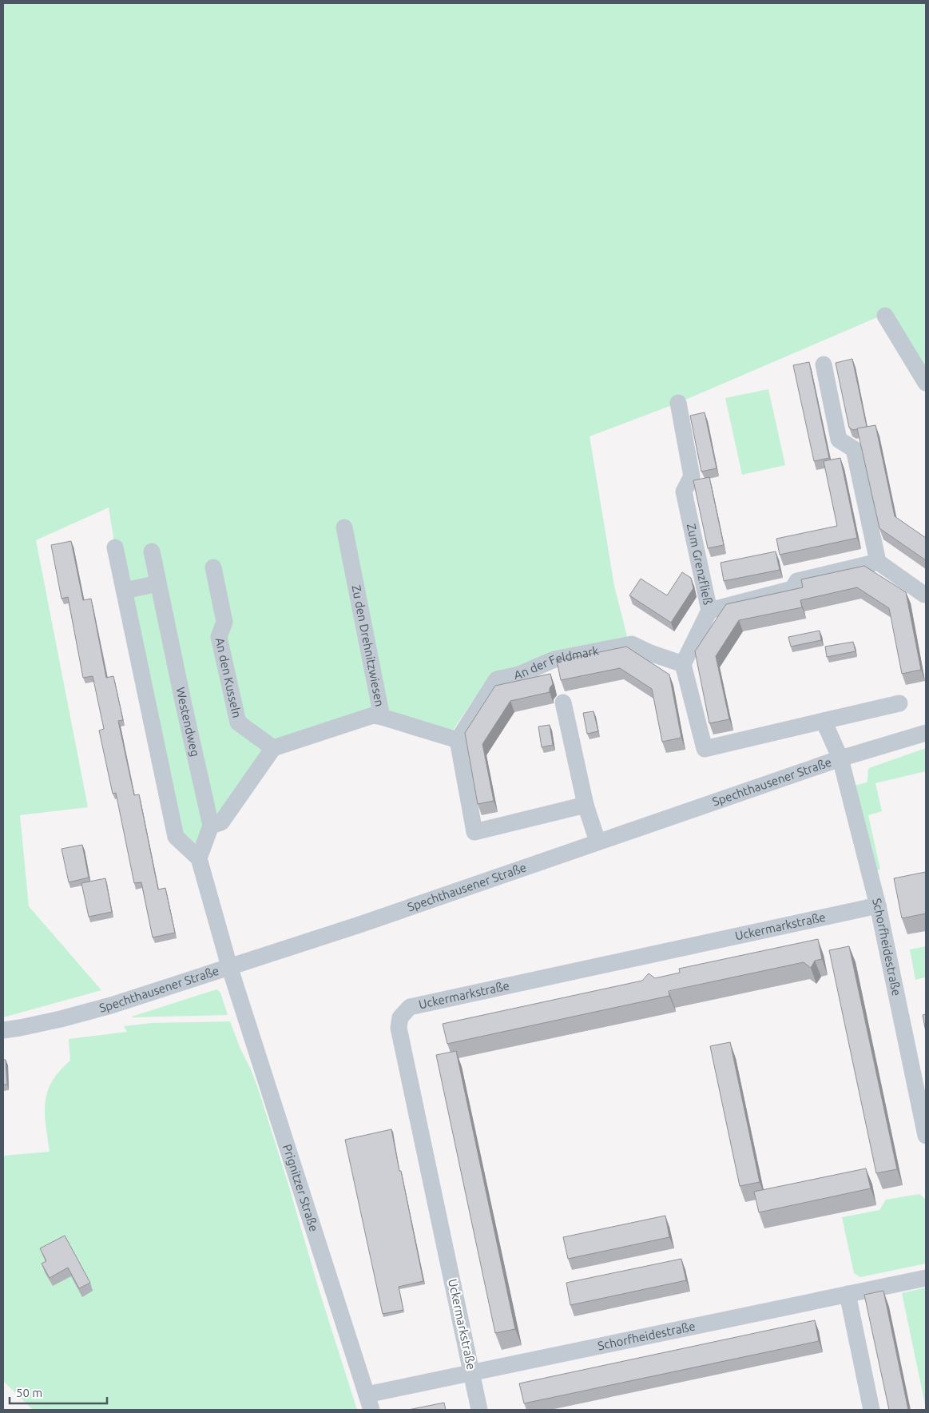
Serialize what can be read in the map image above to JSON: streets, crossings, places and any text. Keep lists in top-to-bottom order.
{
  "streets": {
    "street": [
      "Zum Grenzfließ",
      "Zu den Drehnitzwiesen",
      "An der Feldmark",
      "An den Kusseln",
      "Westendweg",
      "Spechthausener Straße",
      "Uckermarkstraße",
      "Schorfheidestraße",
      "Prignitzer Straße"
    ]
  },
  "crossings": [
    ["Zum Grenzfließ", "An der Feldmark"],
    ["Zu den Drehnitzwiesen", "An der Feldmark"],
    ["Spechthausener Straße", "Schorfheidestraße"],
    ["Spechthausener Straße", "Prignitzer Straße"],
    ["Uckermarkstraße", "Schorfheidestraße"],
    ["Schorfheidestraße", "Prignitzer Straße"]
  ],
  "scale_bar": "50 m"
}
